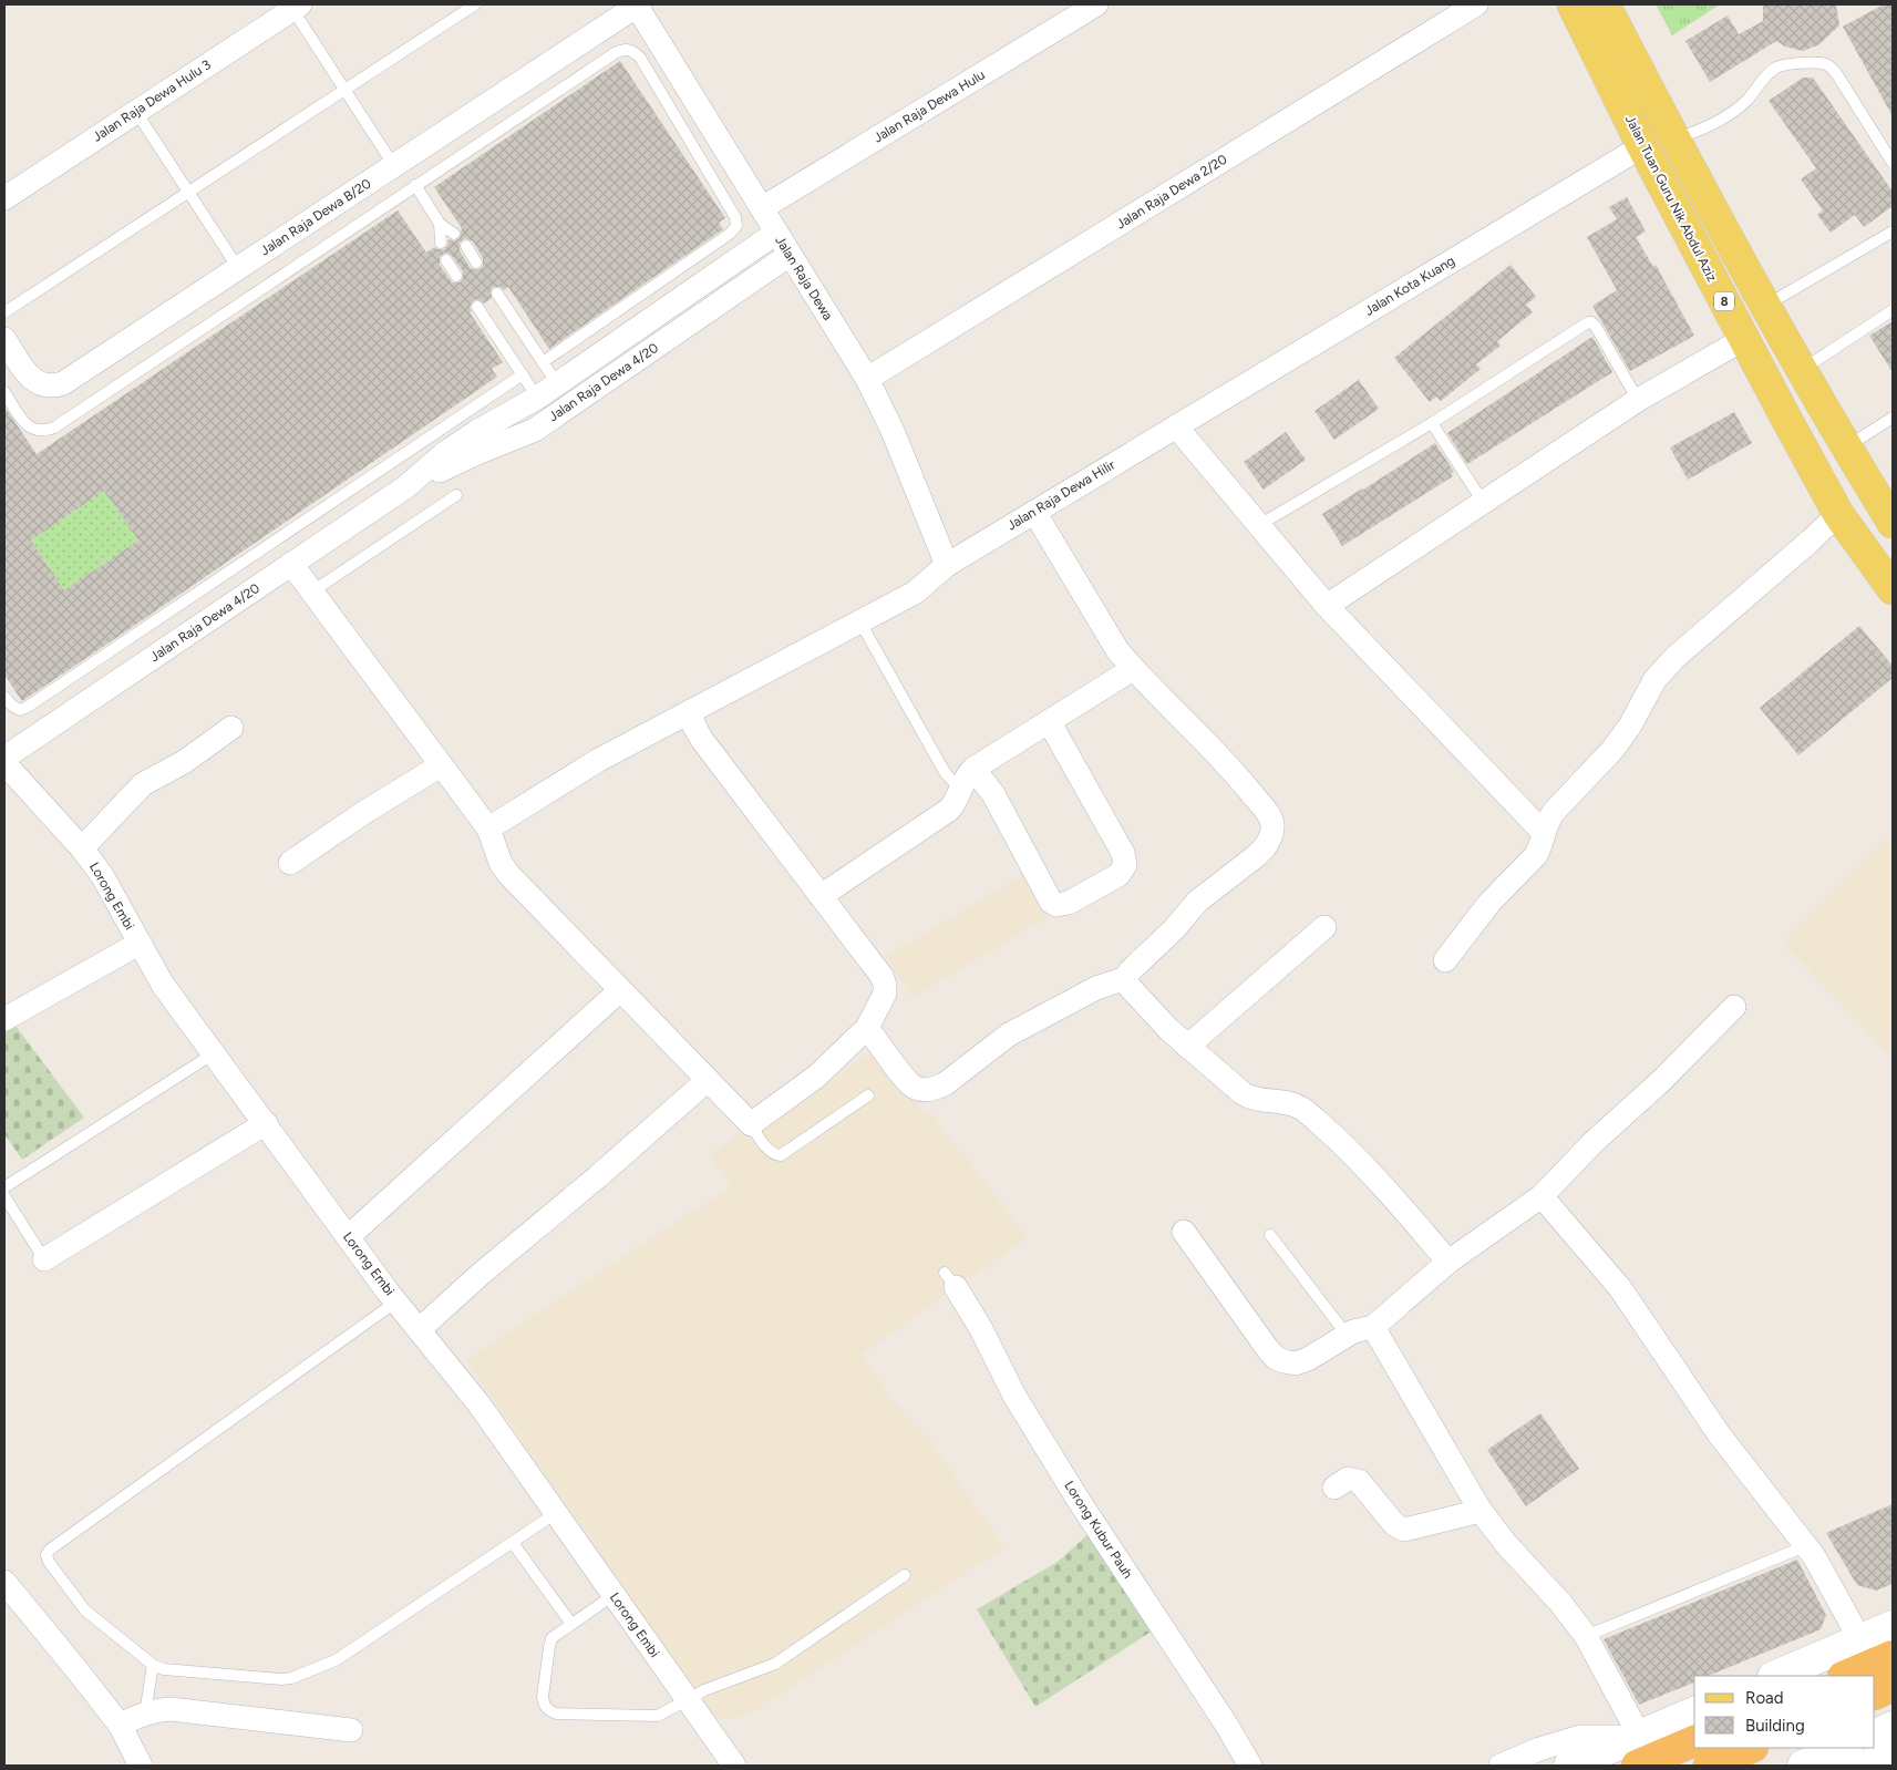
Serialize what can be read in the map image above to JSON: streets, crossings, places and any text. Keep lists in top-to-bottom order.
{
  "streets": {
    "main road": ["Jalan Tuan Guru Nik Abdul Aziz", "8"],
    "street": [
      "Jalan Raja Dewa Hulu 3",
      "Jalan Raja Dewa Hulu",
      "Jalan Raja Dewa 2/20",
      "Jalan Raja Dewa B/20",
      "Jalan Raja Dewa",
      "Jalan Kota Kuang",
      "Jalan Raja Dewa 4/20",
      "Jalan Raja Dewa Hilir",
      "Lorong Embi",
      "Lorong Kubur Pauh"
    ]
  },
  "crossings": [
    ["Jalan Raja Dewa Hulu", "Jalan Raja Dewa"],
    ["Jalan Raja Dewa 2/20", "Jalan Raja Dewa"],
    ["Jalan Tuan Guru Nik Abdul Aziz", "Jalan Kota Kuang"],
    ["Jalan Raja Dewa B/20", "Jalan Raja Dewa"],
    ["Jalan Raja Dewa", "Jalan Raja Dewa 4/20"],
    ["Jalan Raja Dewa", "Jalan Raja Dewa Hilir"],
    ["Jalan Kota Kuang", "Jalan Raja Dewa Hilir"]
  ],
  "legend": ["Road", "Building"]
}
